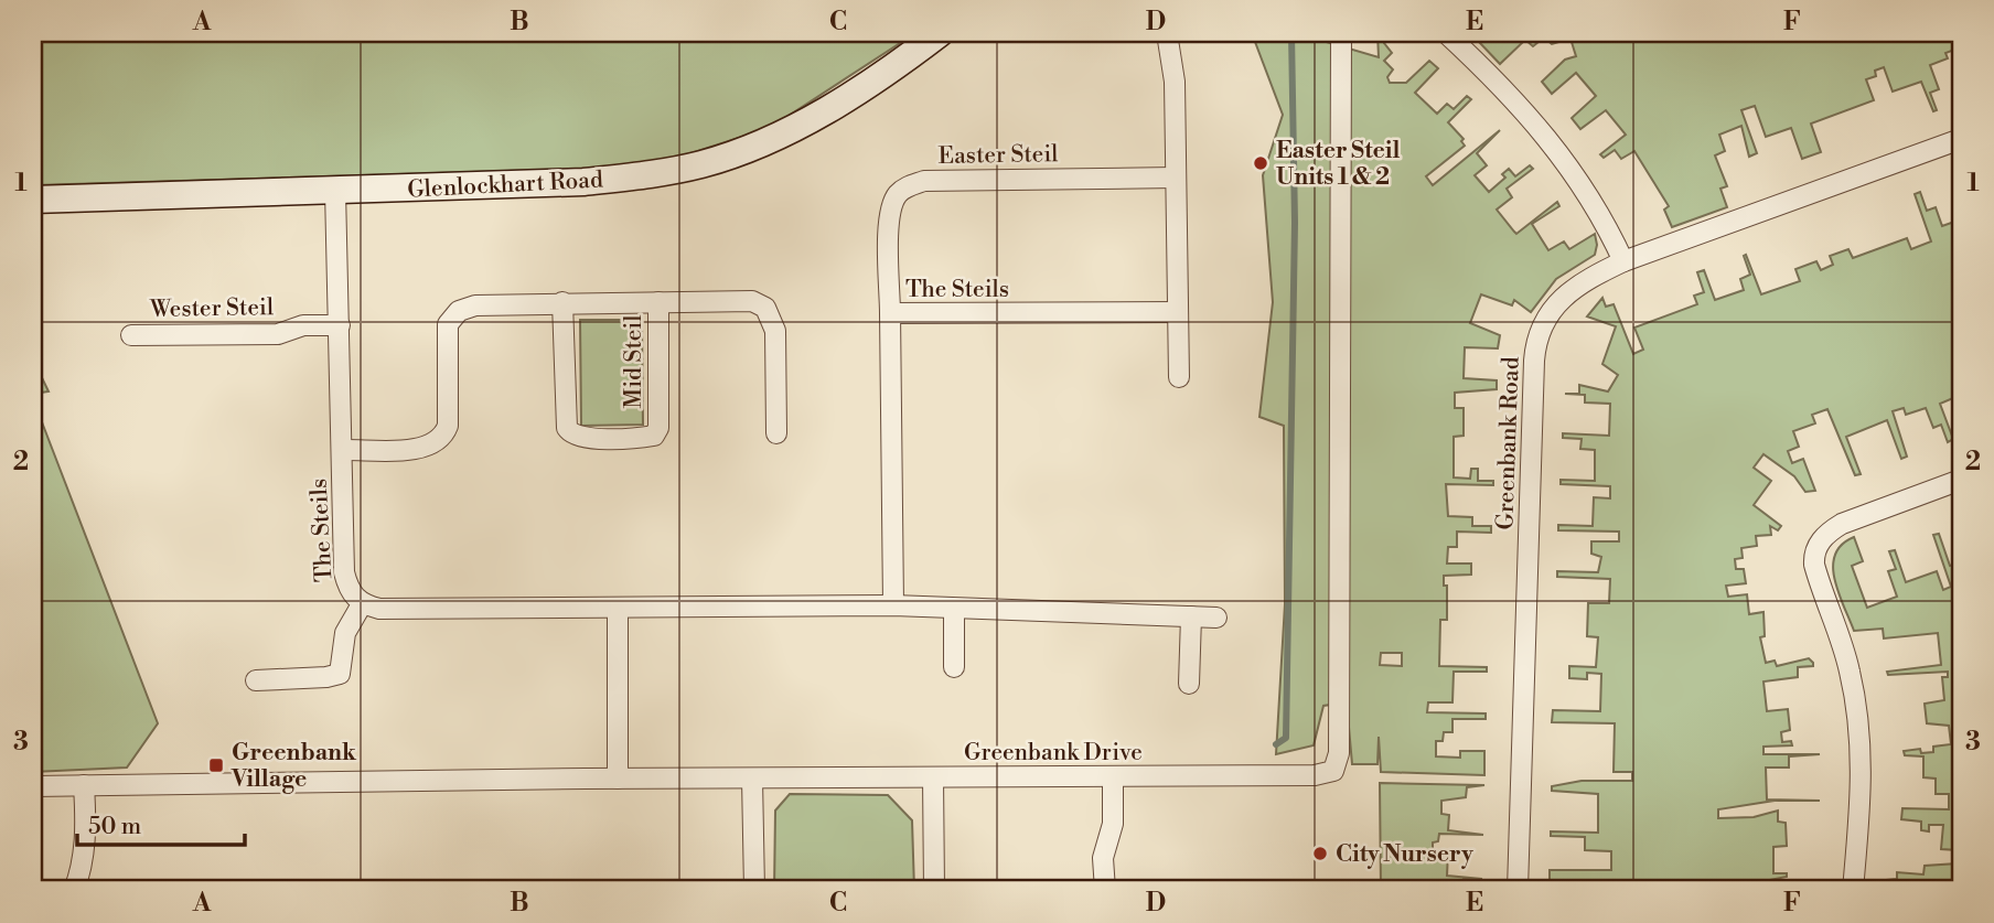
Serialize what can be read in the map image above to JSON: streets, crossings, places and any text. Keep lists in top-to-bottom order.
{
  "streets": {
    "street": [
      "Easter Steil",
      "Glenlockhart Road",
      "The Steils",
      "Wester Steil",
      "Mid Steil",
      "Greenbank Road",
      "Greenbank Drive"
    ]
  },
  "crossings": [
    ["Easter Steil", "The Steils"],
    ["Glenlockhart Road", "The Steils"],
    ["The Steils", "Wester Steil"],
    ["The Steils", "Mid Steil"]
  ],
  "places": {
    "other": ["Easter Steil Units 1 & 2", "City Nursery"],
    "transit": ["Greenbank Village"]
  },
  "scale_bar": "50 m",
  "grid": {
    "columns": [
      "A",
      "B",
      "C",
      "D",
      "E",
      "F"
    ],
    "rows": ["1", "2", "3"]
  }
}
